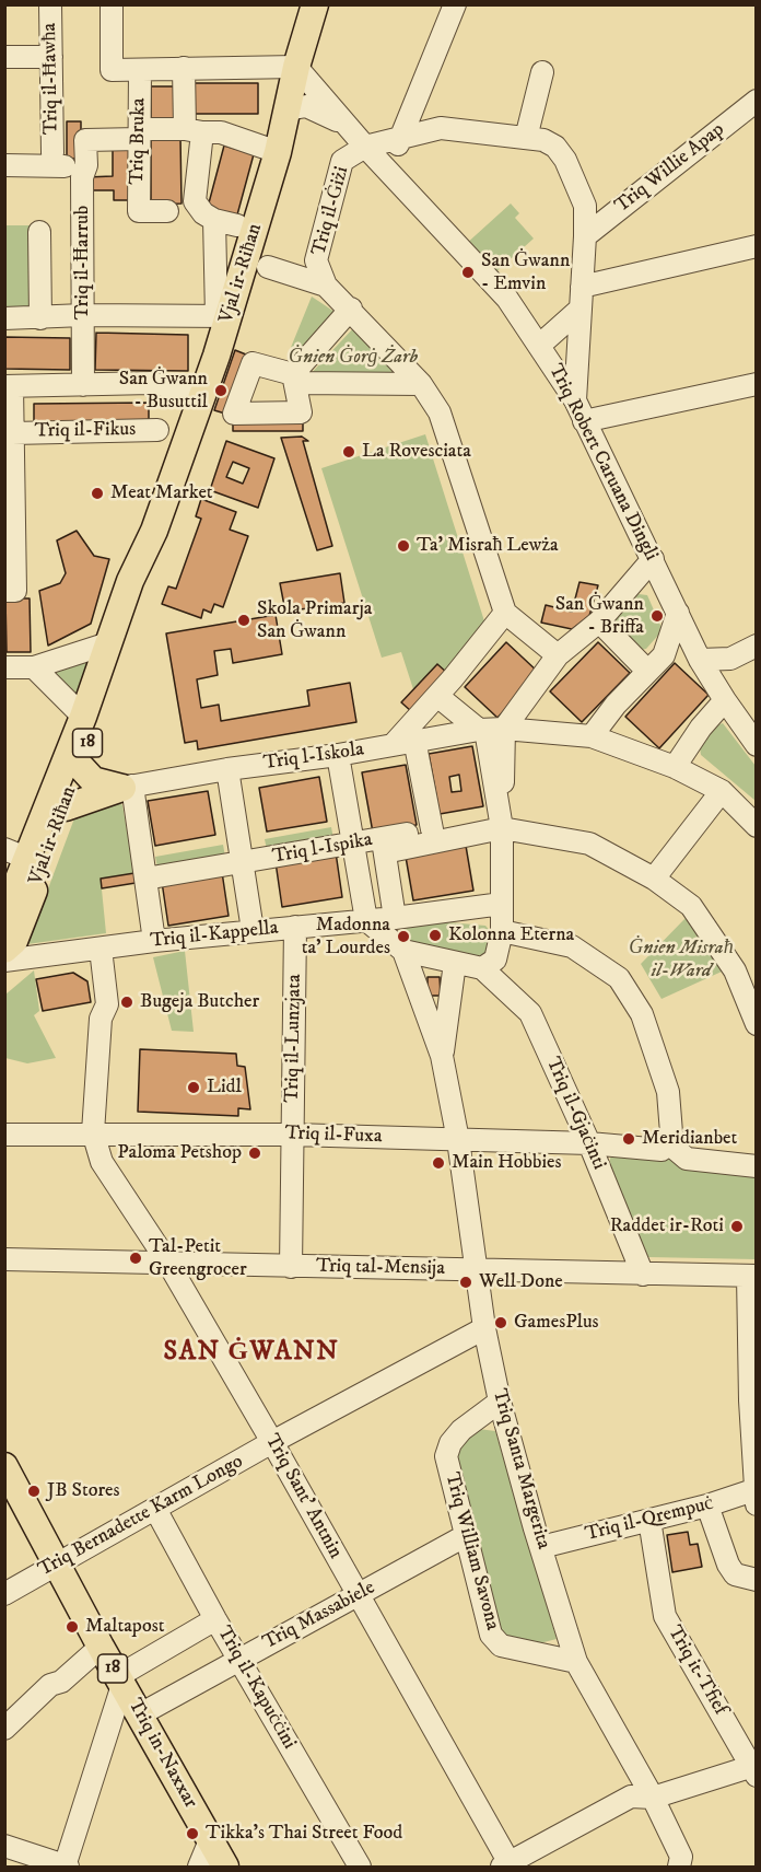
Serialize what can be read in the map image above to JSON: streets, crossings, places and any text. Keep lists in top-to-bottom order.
{
  "streets": {
    "main road": ["Vjal ir-Riħan", "18", "Triq in-Naxxar"],
    "street": [
      "Triq il-Ħawħa",
      "Triq Bruka",
      "Triq Willie Apap",
      "Triq il-Ġiżi",
      "Triq il-Ħarrub",
      "Triq il-Fikus",
      "Triq Robert Caruana Dingli",
      "Triq l-Iskola",
      "Triq l-Ispika",
      "Triq il-Kappella",
      "Triq il-Lunzjata",
      "Triq il-Gjaċinti",
      "Triq il-Fuxa",
      "Triq tal-Mensija",
      "Triq Santa Margerita",
      "Triq Sant' Antnin",
      "Triq Bernadette Karm Longo",
      "Triq il-Qrempuċ",
      "Triq William Savona",
      "Triq Massabiele",
      "Triq it-Tfief",
      "Triq il-Kapuċċini"
    ]
  },
  "crossings": [
    ["Triq Bruka", "Triq il-Ħarrub"],
    ["Triq il-Ġiżi", "Triq Robert Caruana Dingli"],
    ["Vjal ir-Riħan", "Triq Robert Caruana Dingli"],
    ["Triq il-Kappella", "Triq il-Lunzjata"],
    ["Triq il-Lunzjata", "Triq il-Fuxa"],
    ["Triq il-Lunzjata", "Triq tal-Mensija"],
    ["Triq il-Gjaċinti", "Triq il-Fuxa"],
    ["Triq il-Gjaċinti", "Triq tal-Mensija"],
    ["Triq il-Fuxa", "Triq Santa Margerita"],
    ["Triq il-Fuxa", "Triq Sant' Antnin"],
    ["Triq tal-Mensija", "Triq Santa Margerita"],
    ["Triq tal-Mensija", "Triq Sant' Antnin"],
    ["Triq Santa Margerita", "Triq Bernadette Karm Longo"],
    ["Triq Santa Margerita", "Triq il-Qrempuċ"],
    ["Triq Santa Margerita", "Triq William Savona"],
    ["Triq Sant' Antnin", "Triq Bernadette Karm Longo"],
    ["Triq Sant' Antnin", "Triq Massabiele"],
    ["Triq Bernadette Karm Longo", "Triq il-Kapuċċini"],
    ["Triq Bernadette Karm Longo", "Triq in-Naxxar"],
    ["Triq il-Qrempuċ", "Triq it-Tfief"],
    ["Triq William Savona", "Triq Massabiele"],
    ["Triq Massabiele", "Triq il-Kapuċċini"],
    ["Triq Massabiele", "Triq in-Naxxar"]
  ],
  "districts": ["SAN ĠWANN"],
  "parks": ["Ġnien Ġorġ Żarb", "Ġnien Misraħ il-Ward"],
  "places": [
    "San Ġwann - Emvin",
    "San Ġwann - Busuttil",
    "La Rovesciata",
    "Meat Market",
    "Ta' Misraħ Lewża",
    "San Ġwann - Briffa",
    "Skola Primarja San Ġwann",
    "Kolonna Eterna",
    "Madonna ta' Lourdes",
    "Bugeja Butcher",
    "Lidl",
    "Meridianbet",
    "Paloma Petshop",
    "Main Hobbies",
    "Raddet ir-Roti",
    "Tal-Petit Greengrocer",
    "Well Done",
    "GamesPlus",
    "JB Stores",
    "Maltapost",
    "Tikka's Thai Street Food"
  ]
}
